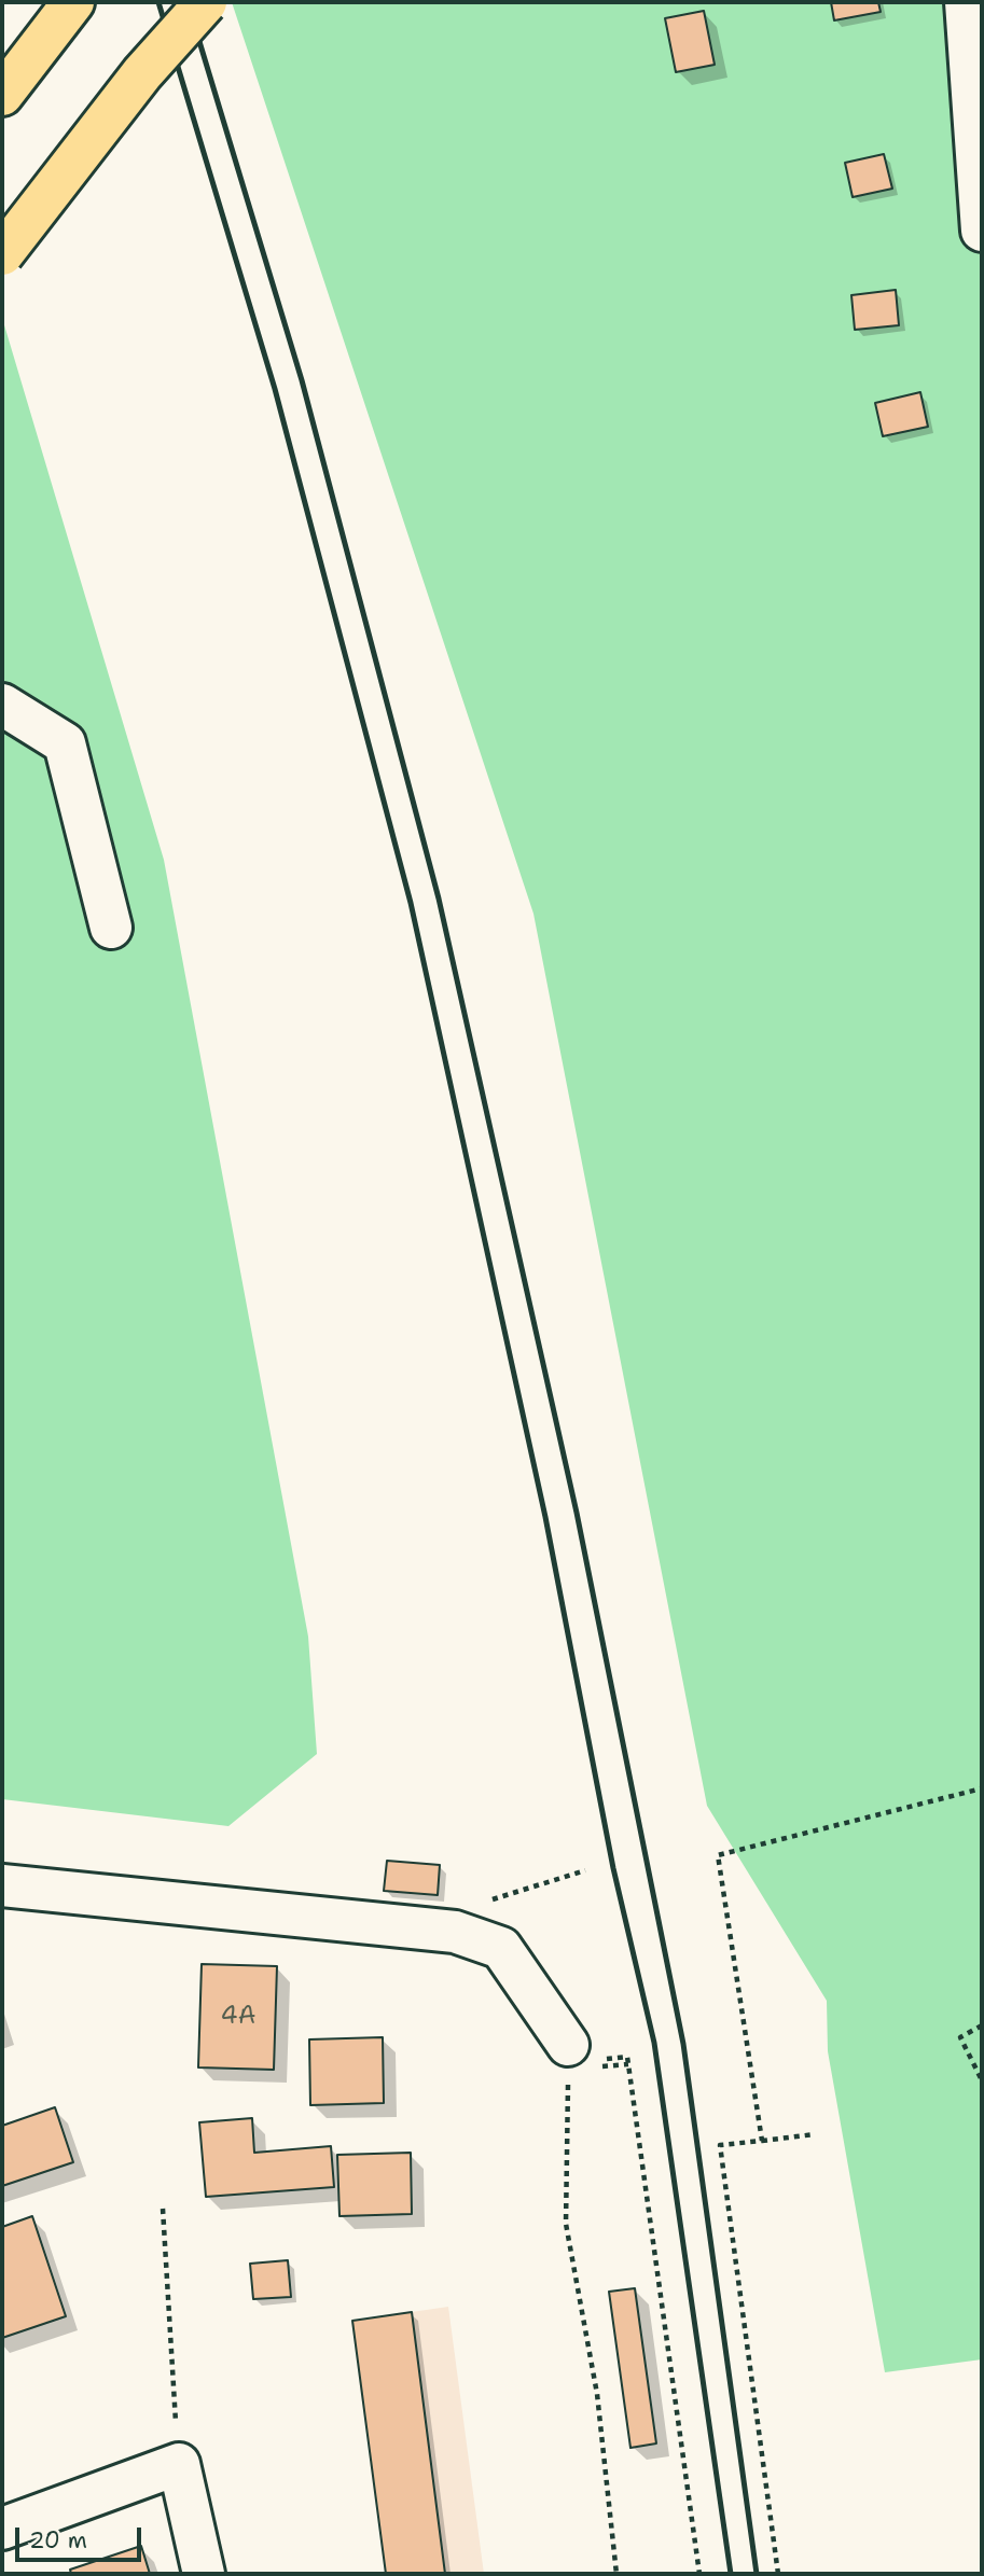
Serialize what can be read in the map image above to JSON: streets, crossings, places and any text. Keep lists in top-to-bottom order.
{
  "house_numbers": ["4А"],
  "scale_bar": "20 m"
}
